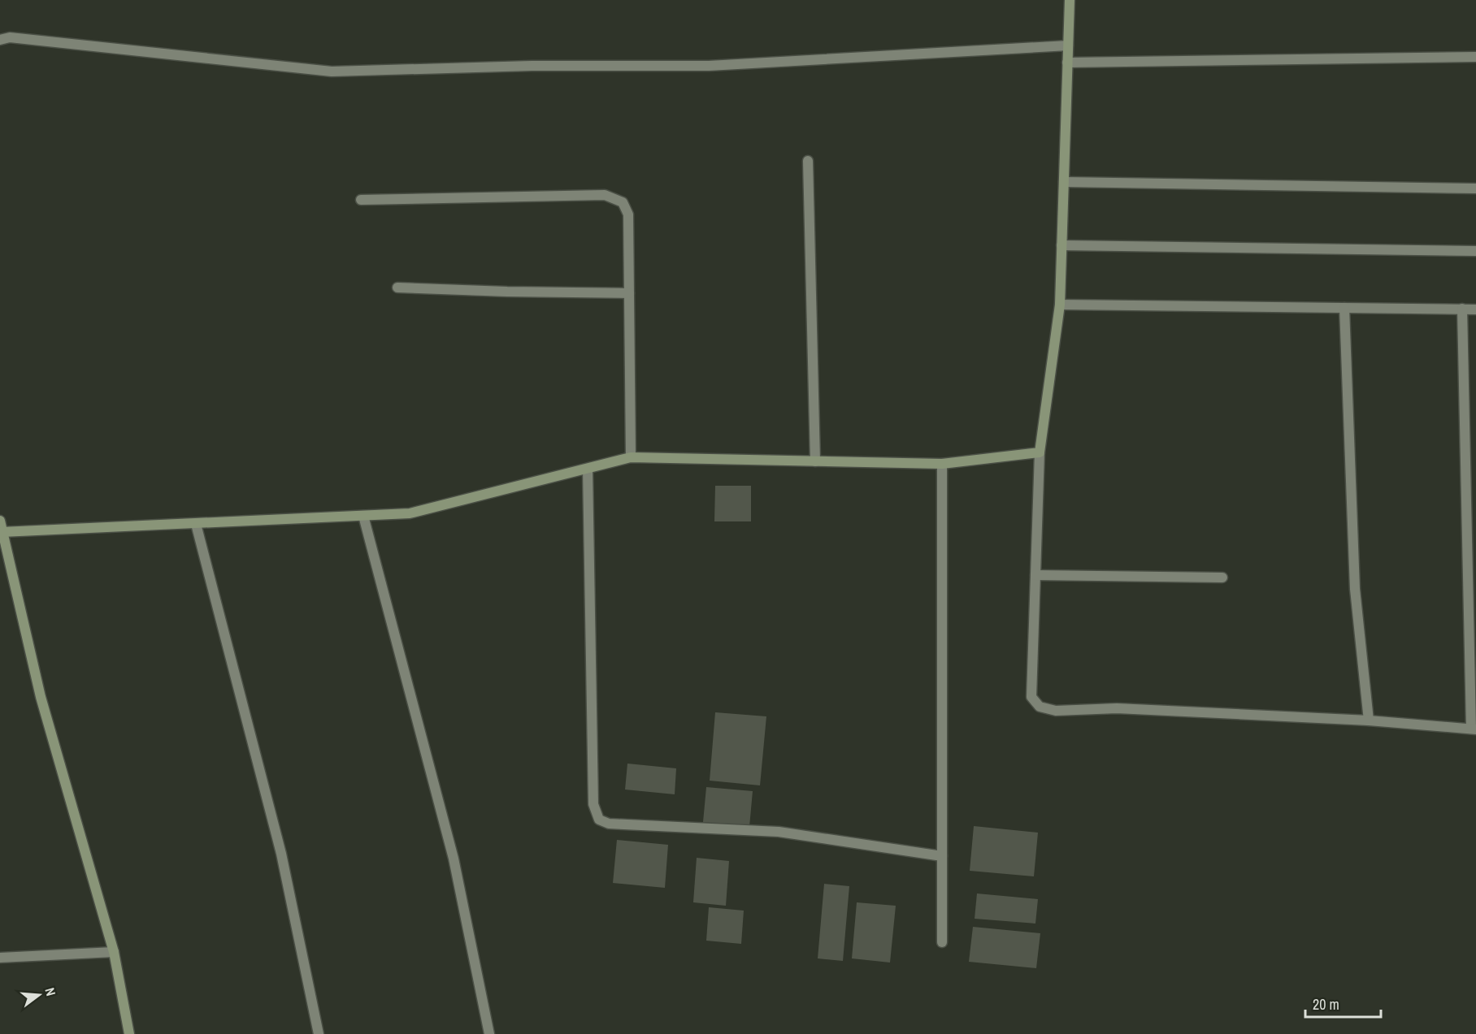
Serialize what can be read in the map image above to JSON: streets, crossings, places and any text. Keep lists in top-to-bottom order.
{
  "scale_bar": "20 m",
  "north": "right"
}
